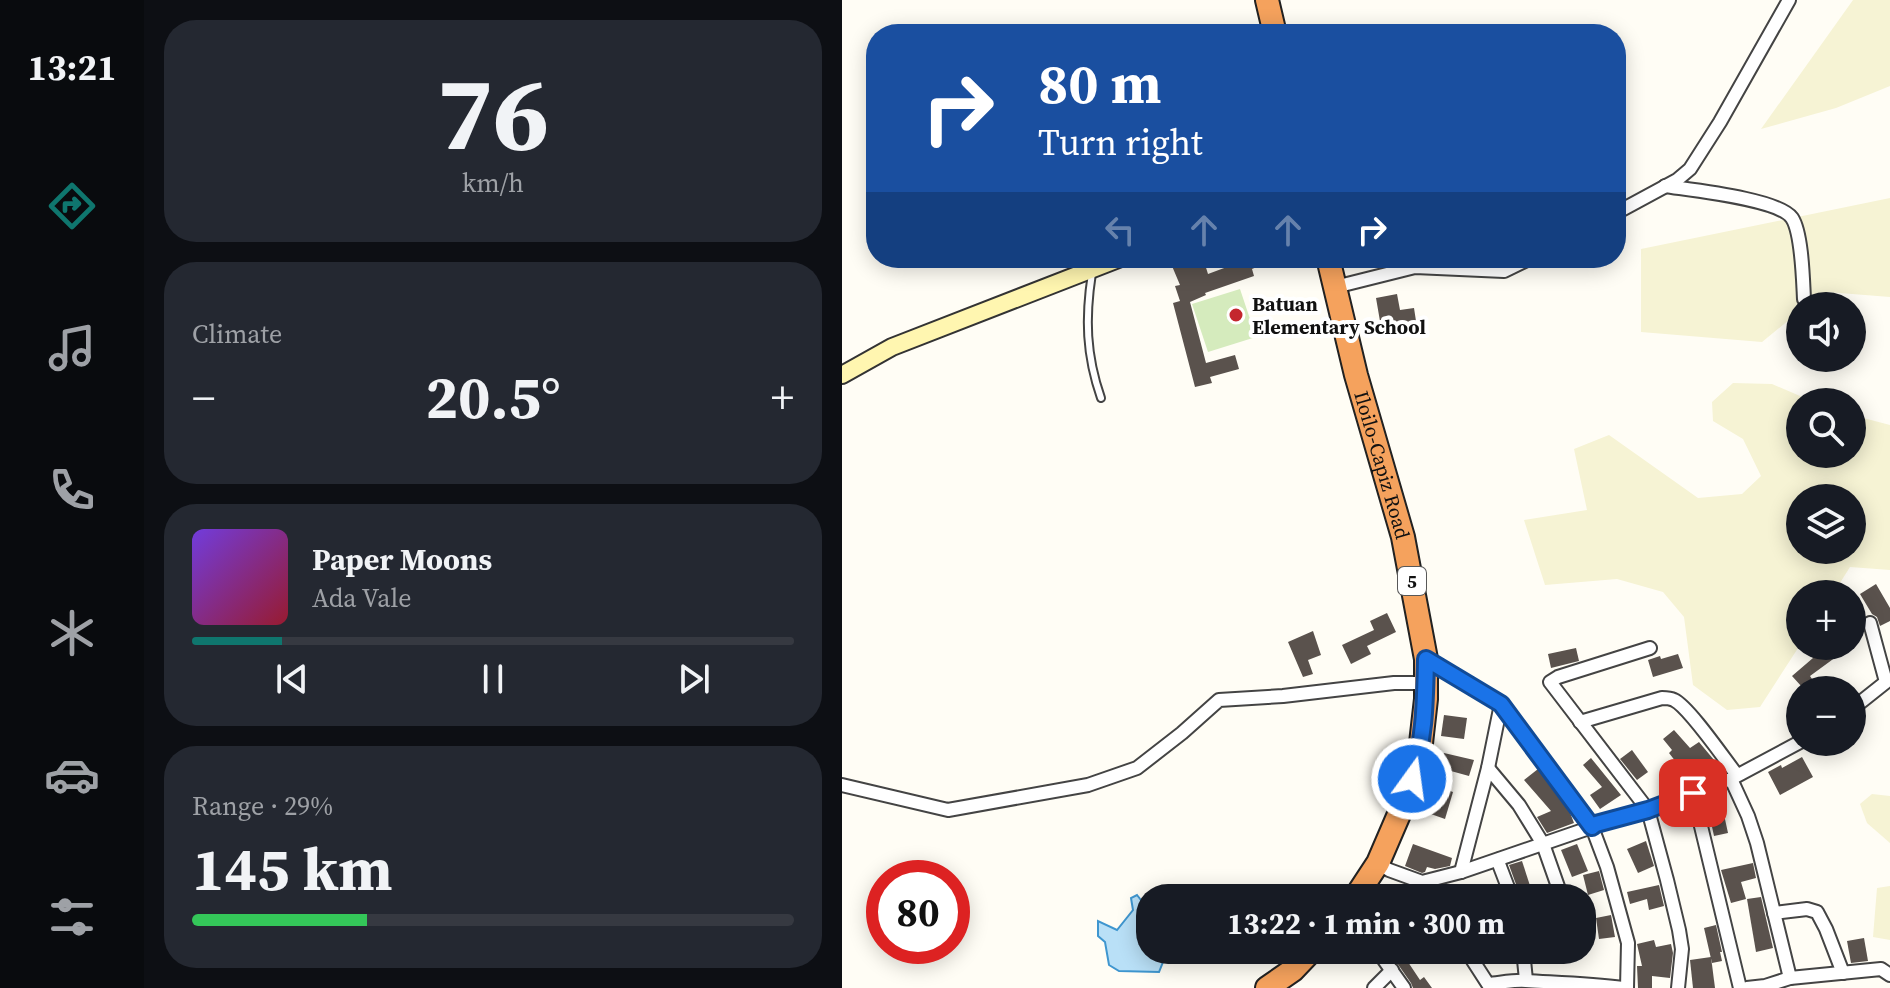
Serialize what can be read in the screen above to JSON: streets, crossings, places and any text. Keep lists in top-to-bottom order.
{
  "streets": {
    "highway": ["Iloilo-Capiz Road", "5"]
  },
  "places": ["Batuan Elementary School"],
  "page": {
    "tabs": "13:21",
    "tile": [
      ["76", "km/h"],
      "Climate",
      ["Range · 29%", "145 km"]
    ],
    "turn": ["80 m", "Turn right"],
    "map_buttons": ["+", "−"],
    "heat": ["−", "20.5°", "+"],
    "song": ["Paper Moons", "Ada Vale"],
    "limit": "80",
    "trip": "13:22 · 1 min · 300 m"
  }
}
